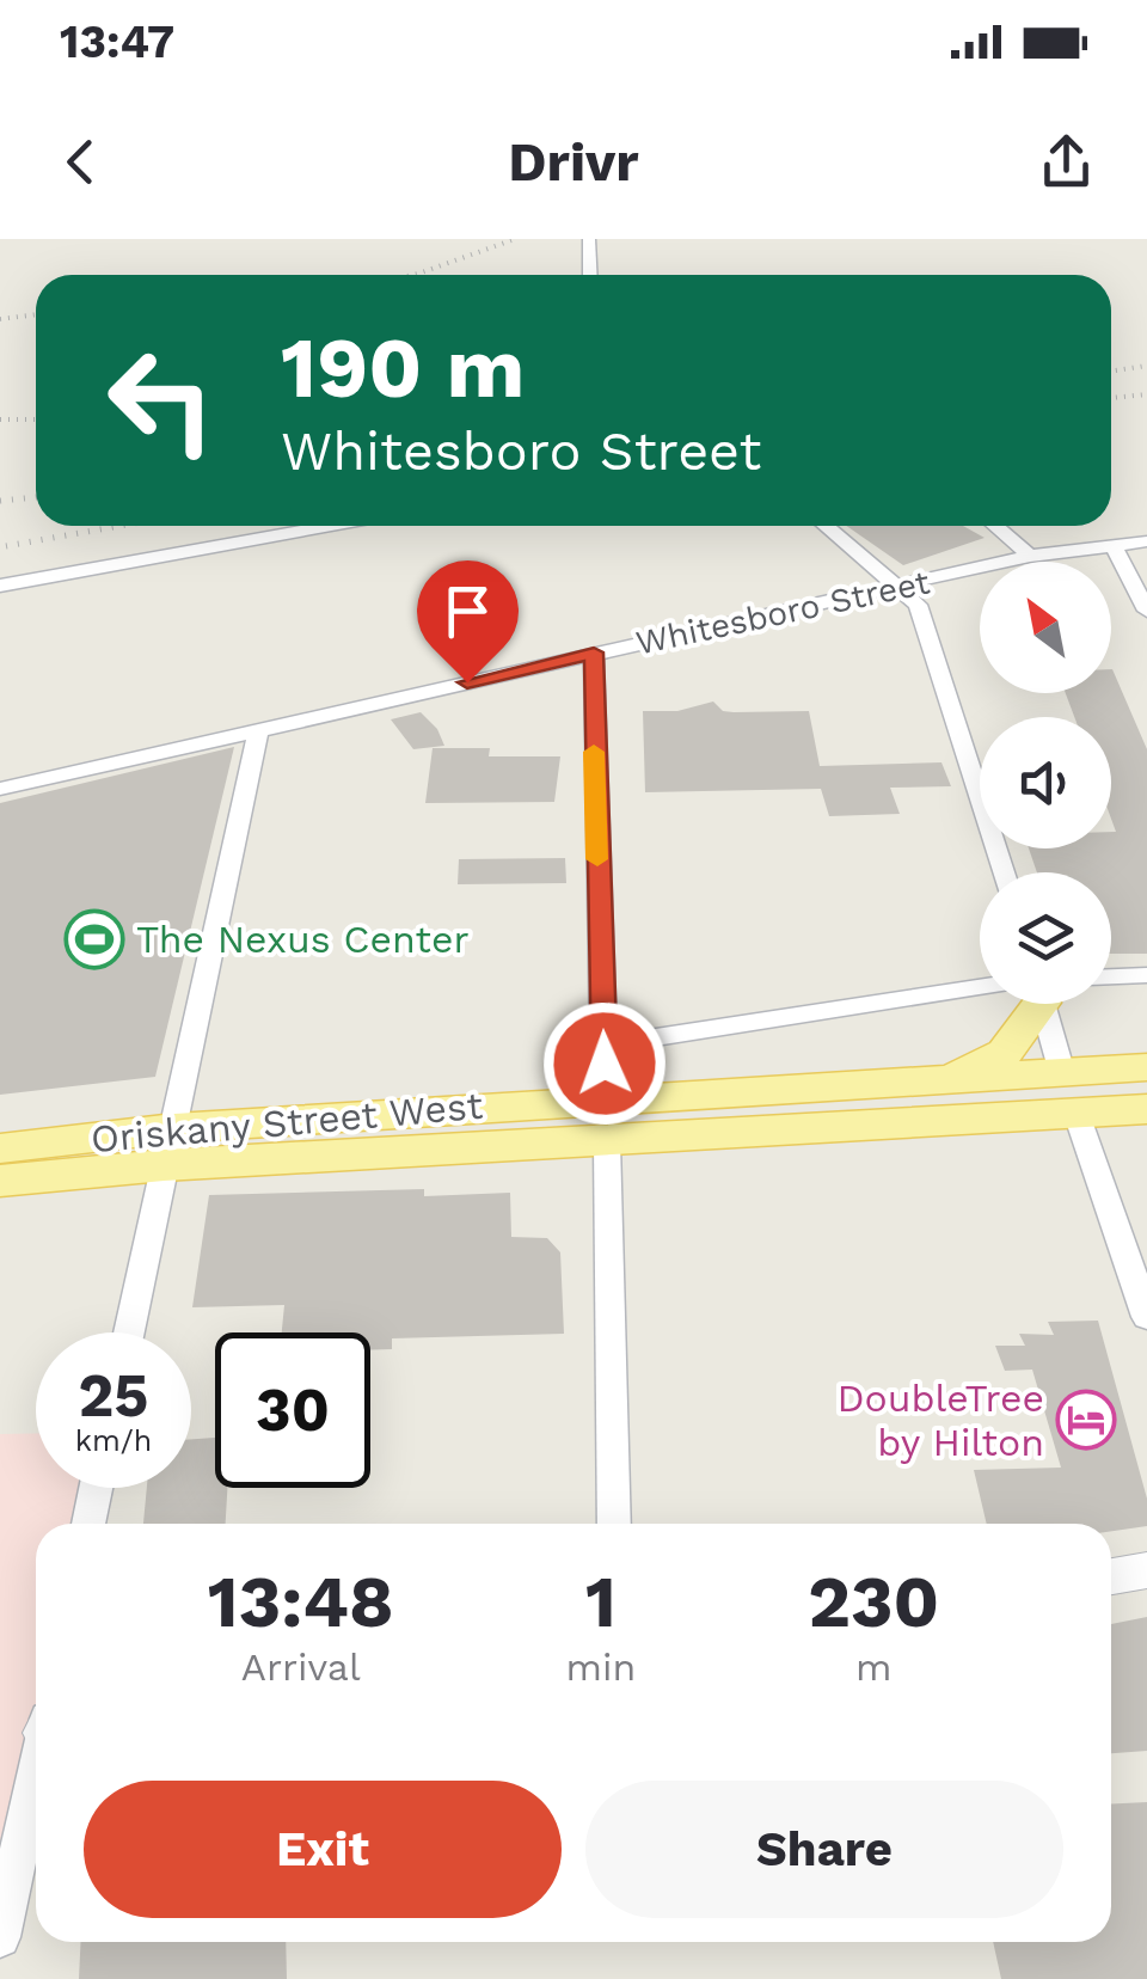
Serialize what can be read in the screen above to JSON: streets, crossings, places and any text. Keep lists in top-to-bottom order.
{
  "streets": {
    "main road": ["Oriskany Street West"],
    "street": ["Whitesboro Street"]
  },
  "places": {
    "sports": ["The Nexus Center"],
    "hotel": ["DoubleTree by Hilton"]
  },
  "north": "top left",
  "page": {
    "status": "13:47",
    "header": "Drivr",
    "turn": ["190 m", "Whitesboro Street"],
    "speed": "25 km/h",
    "limit": "30",
    "eta": [
      "13:48",
      "Arrival",
      "1",
      "min",
      "230",
      "m"
    ],
    "buttons": ["Exit", "Share"]
  }
}
